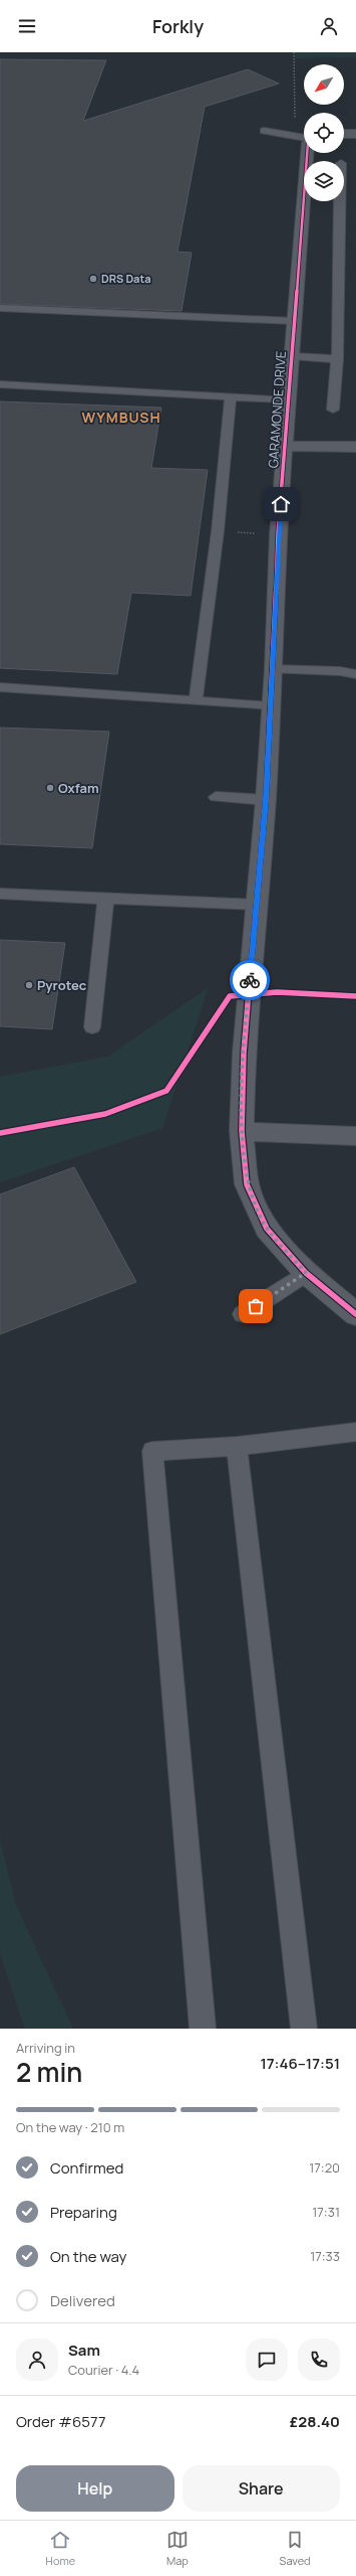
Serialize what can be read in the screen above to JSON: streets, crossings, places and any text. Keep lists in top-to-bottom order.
{
  "streets": {
    "street": ["GARAMONDE DRIVE"]
  },
  "districts": ["WYMBUSH"],
  "places": ["DRS Data", "Oxfam", "Pyrotec"],
  "north": "bottom left",
  "page": {
    "header": "Forkly",
    "heading": ["2 min", "Arriving in", "17:46–17:51"],
    "panel": [
      "Sam",
      "Courier · 4.4",
      "Order #6577",
      "£28.40"
    ],
    "bar": "On the way · 210 m",
    "list": [
      ["Confirmed", "17:20"],
      ["Preparing", "17:31"],
      ["On the way", "17:33"],
      "Delivered"
    ],
    "buttons": ["Help", "Share"],
    "tabs": ["Home", "Map", "Saved"]
  }
}
